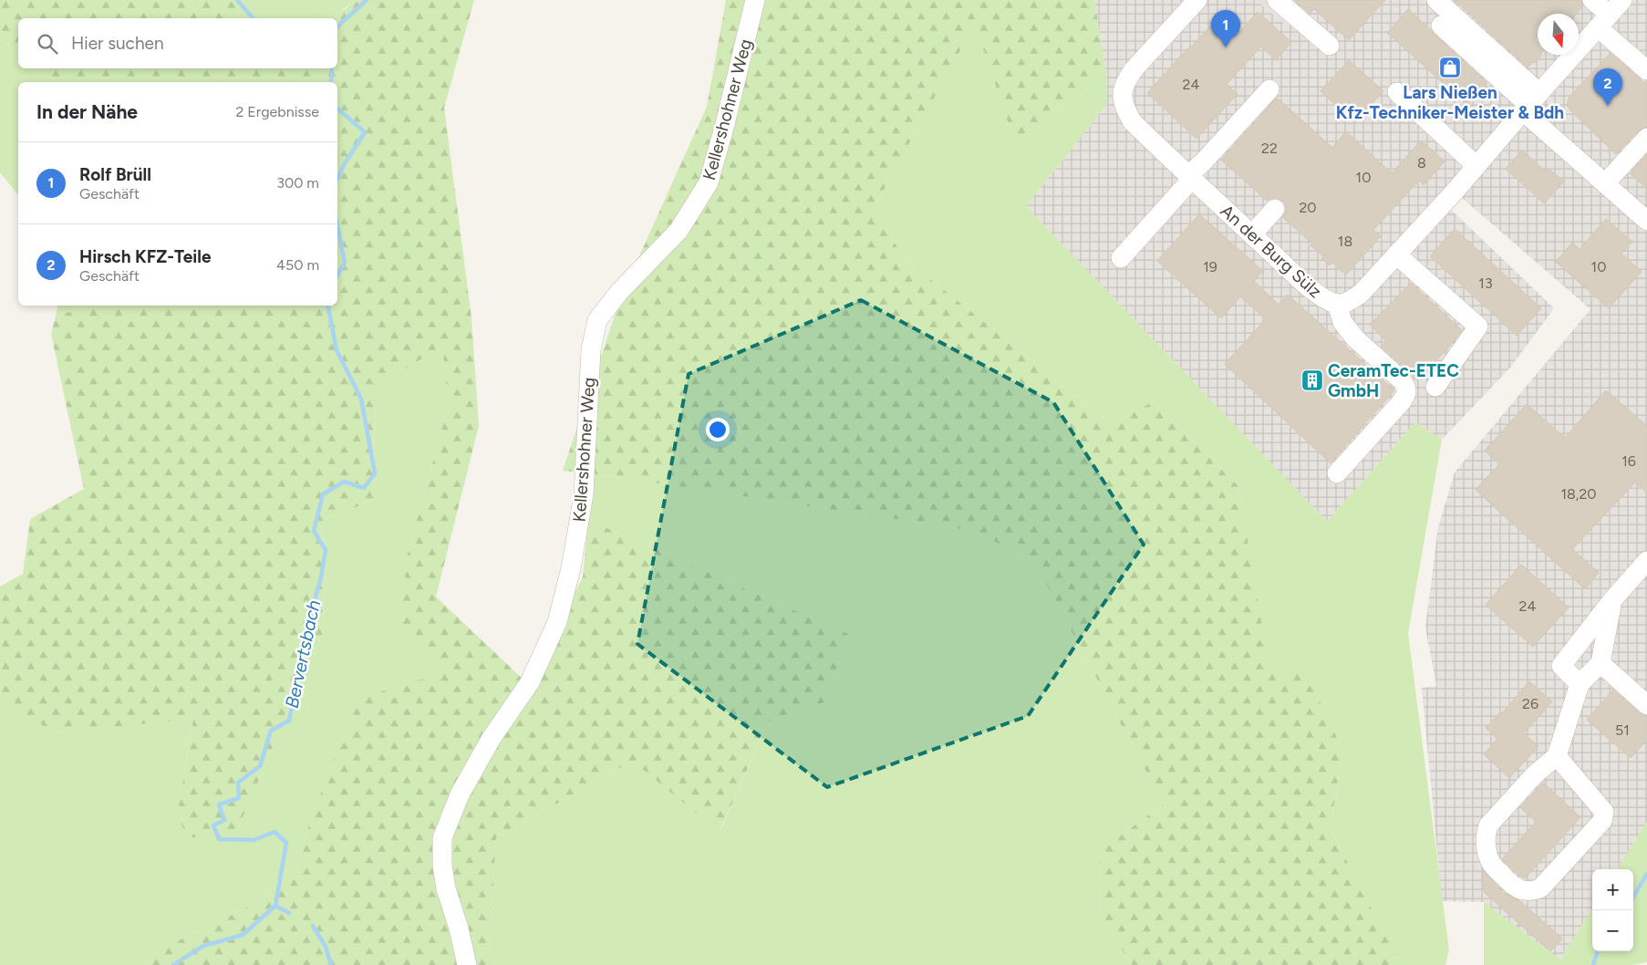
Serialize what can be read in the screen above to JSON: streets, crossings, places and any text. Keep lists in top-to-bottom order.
{
  "streets": {
    "street": ["Kellershohner Weg", "An der Burg Sülz"]
  },
  "water": ["Bervertsbach"],
  "places": {
    "shop": ["Lars Nießen Kfz-Techniker-Meister & Bdh"],
    "building": ["CeramTec-ETEC GmbH"]
  },
  "house_numbers": [
    "24",
    "22",
    "8",
    "10",
    "20",
    "18",
    "19",
    "10",
    "13",
    "16",
    "18,20",
    "24",
    "26",
    "51"
  ],
  "north": "bottom",
  "page": {
    "pins": ["1", "2"],
    "search": "Hier suchen",
    "heading": ["In der Nähe", "2 Ergebnisse"],
    "list": [
      {
        "mark": "1",
        "name": "Rolf Brüll",
        "note": "Geschäft",
        "value": "300 m"
      },
      {
        "mark": "2",
        "name": "Hirsch KFZ-Teile",
        "note": "Geschäft",
        "value": "450 m"
      }
    ],
    "map_buttons": ["+", "−"]
  }
}
